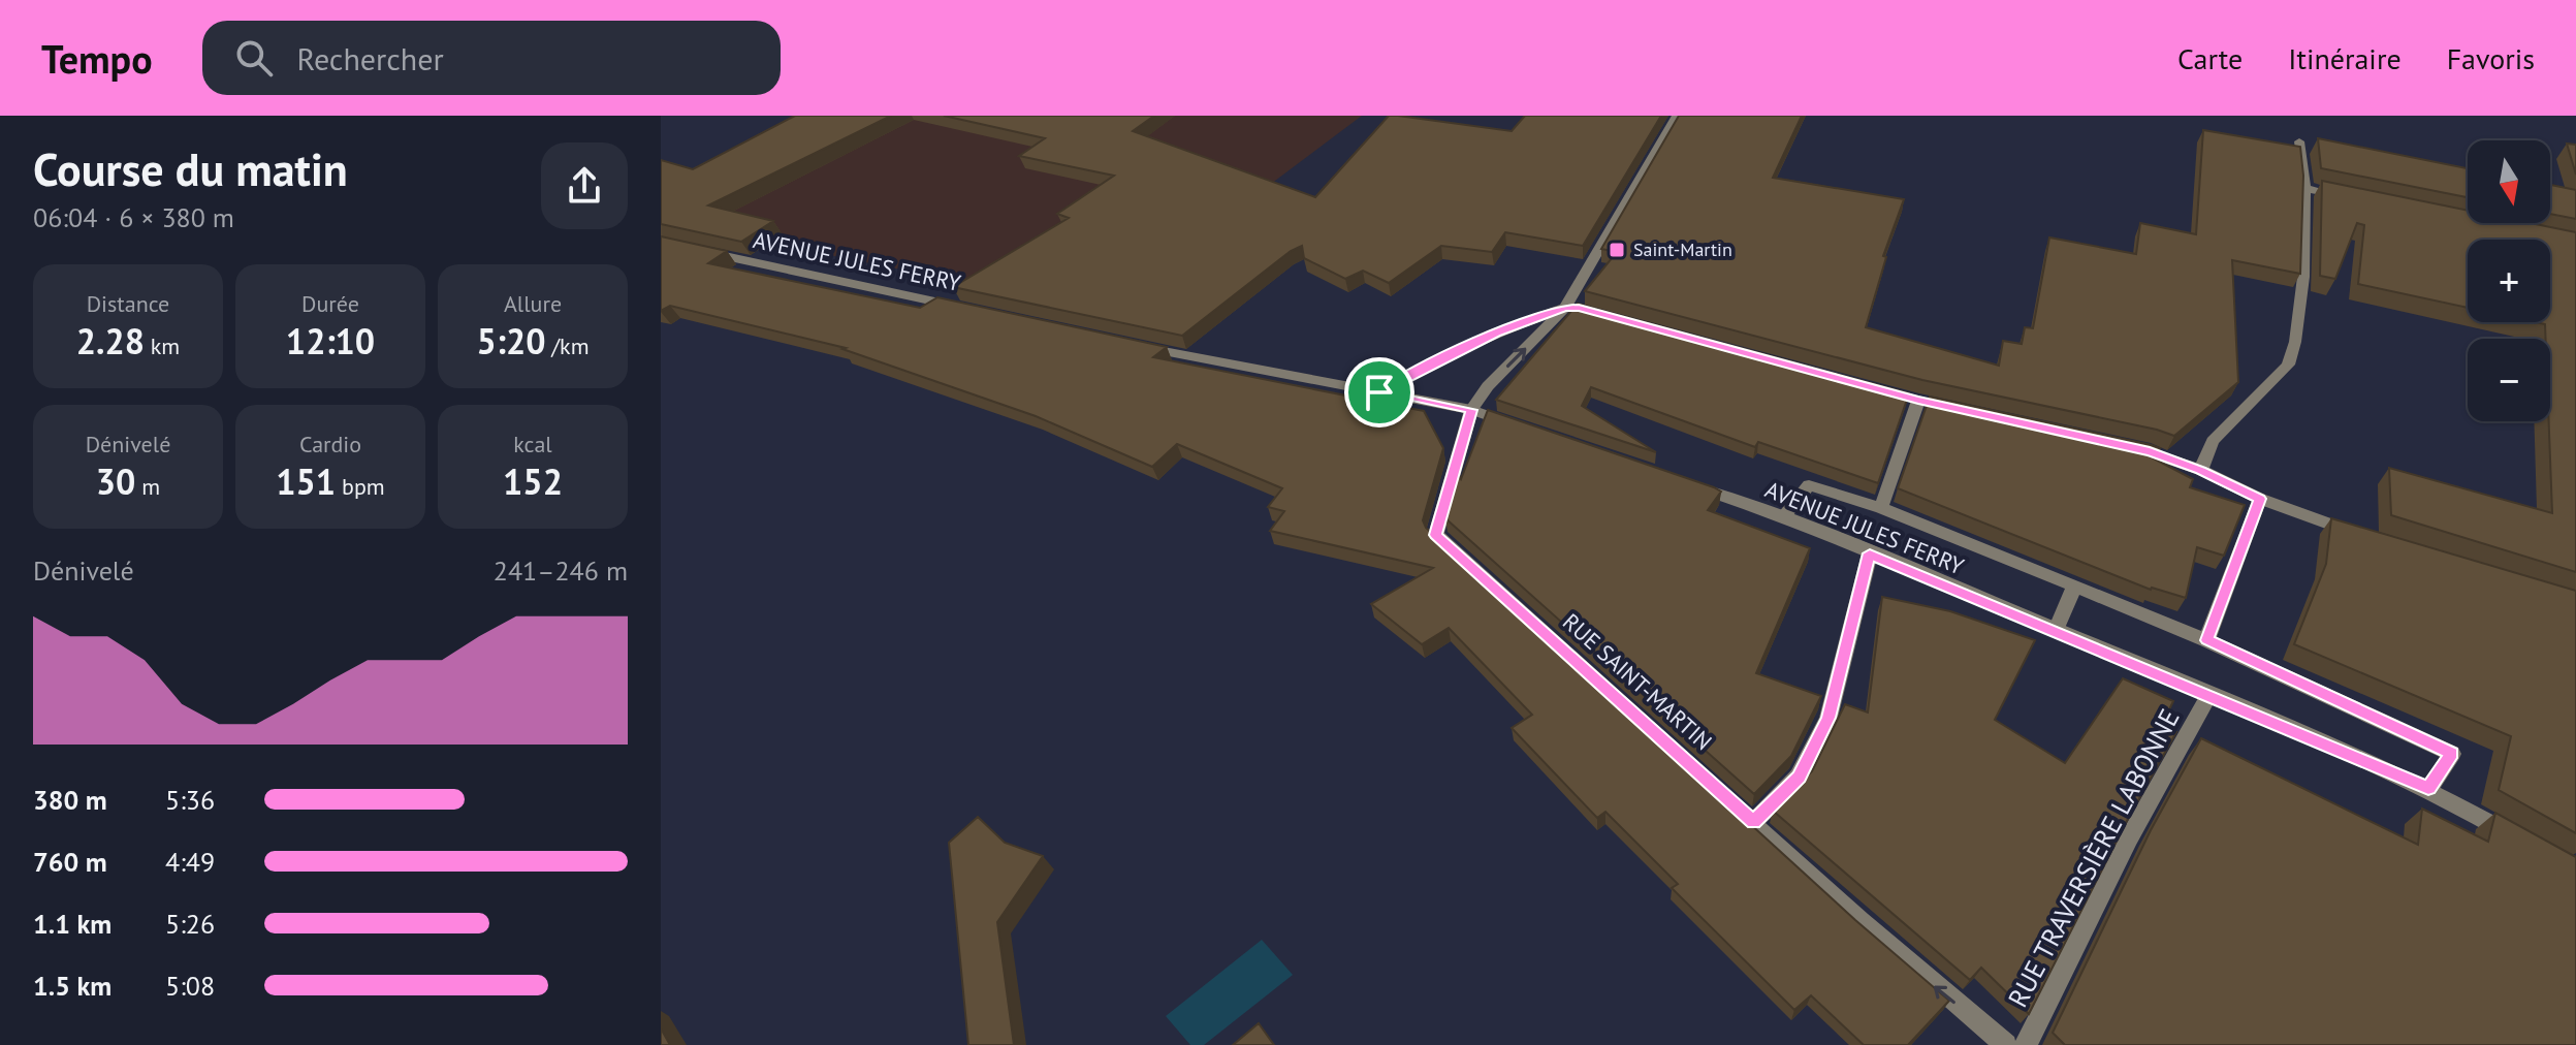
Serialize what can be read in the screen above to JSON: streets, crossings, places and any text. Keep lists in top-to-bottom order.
{
  "streets": {
    "street": ["AVENUE JULES FERRY", "RUE SAINT-MARTIN", "RUE TRAVERSIÈRE LABONNE"]
  },
  "crossings": [
    ["AVENUE JULES FERRY", "RUE TRAVERSIÈRE LABONNE"]
  ],
  "places": {
    "transit": ["Saint-Martin"]
  },
  "north": "bottom",
  "page": {
    "header": "Tempo",
    "search": "Rechercher",
    "nav": ["Carte", "Itinéraire", "Favoris"],
    "heading": ["Course du matin", "06:04 · 6 × 380 m"],
    "map_buttons": ["+", "−"],
    "stats": [
      ["Distance", "2.28 km"],
      ["Durée", "12:10"],
      ["Allure", "5:20 /km"],
      ["Dénivelé", "30 m"],
      ["Cardio", "151 bpm"],
      ["kcal", "152"]
    ],
    "chart": ["Dénivelé", "241–246 m"],
    "list": [
      {
        "name": "380 m",
        "note": "5:36"
      },
      {
        "name": "760 m",
        "note": "4:49"
      },
      {
        "name": "1.1 km",
        "note": "5:26"
      },
      {
        "name": "1.5 km",
        "note": "5:08"
      }
    ]
  }
}
